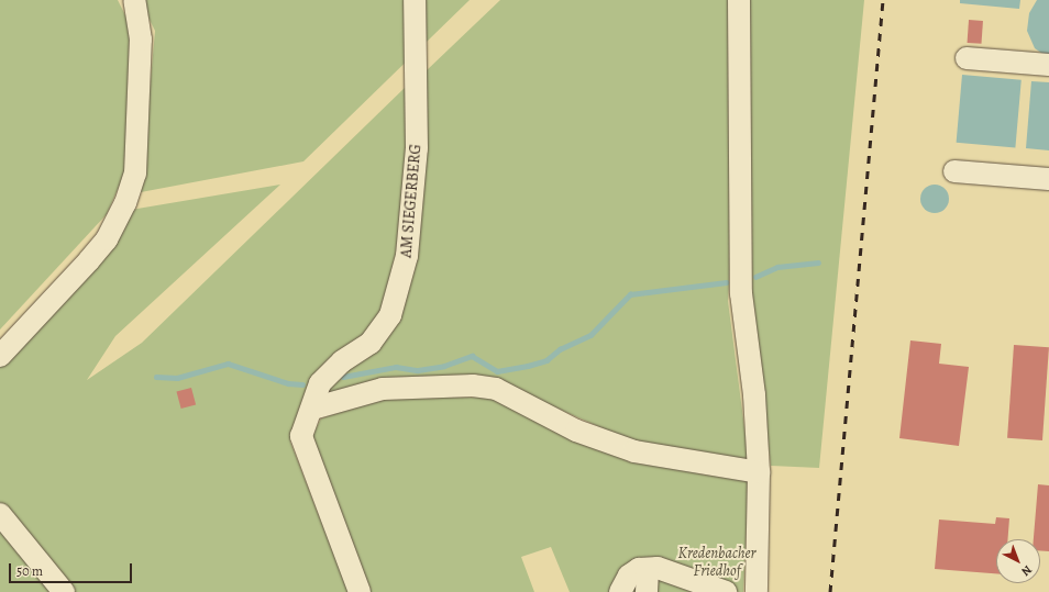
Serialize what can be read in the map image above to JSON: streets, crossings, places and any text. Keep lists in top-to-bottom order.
{
  "streets": {
    "street": ["AM SIEGERBERG"]
  },
  "parks": ["Kredenbacher Friedhof"],
  "scale_bar": "50 m",
  "north": "bottom right"
}
